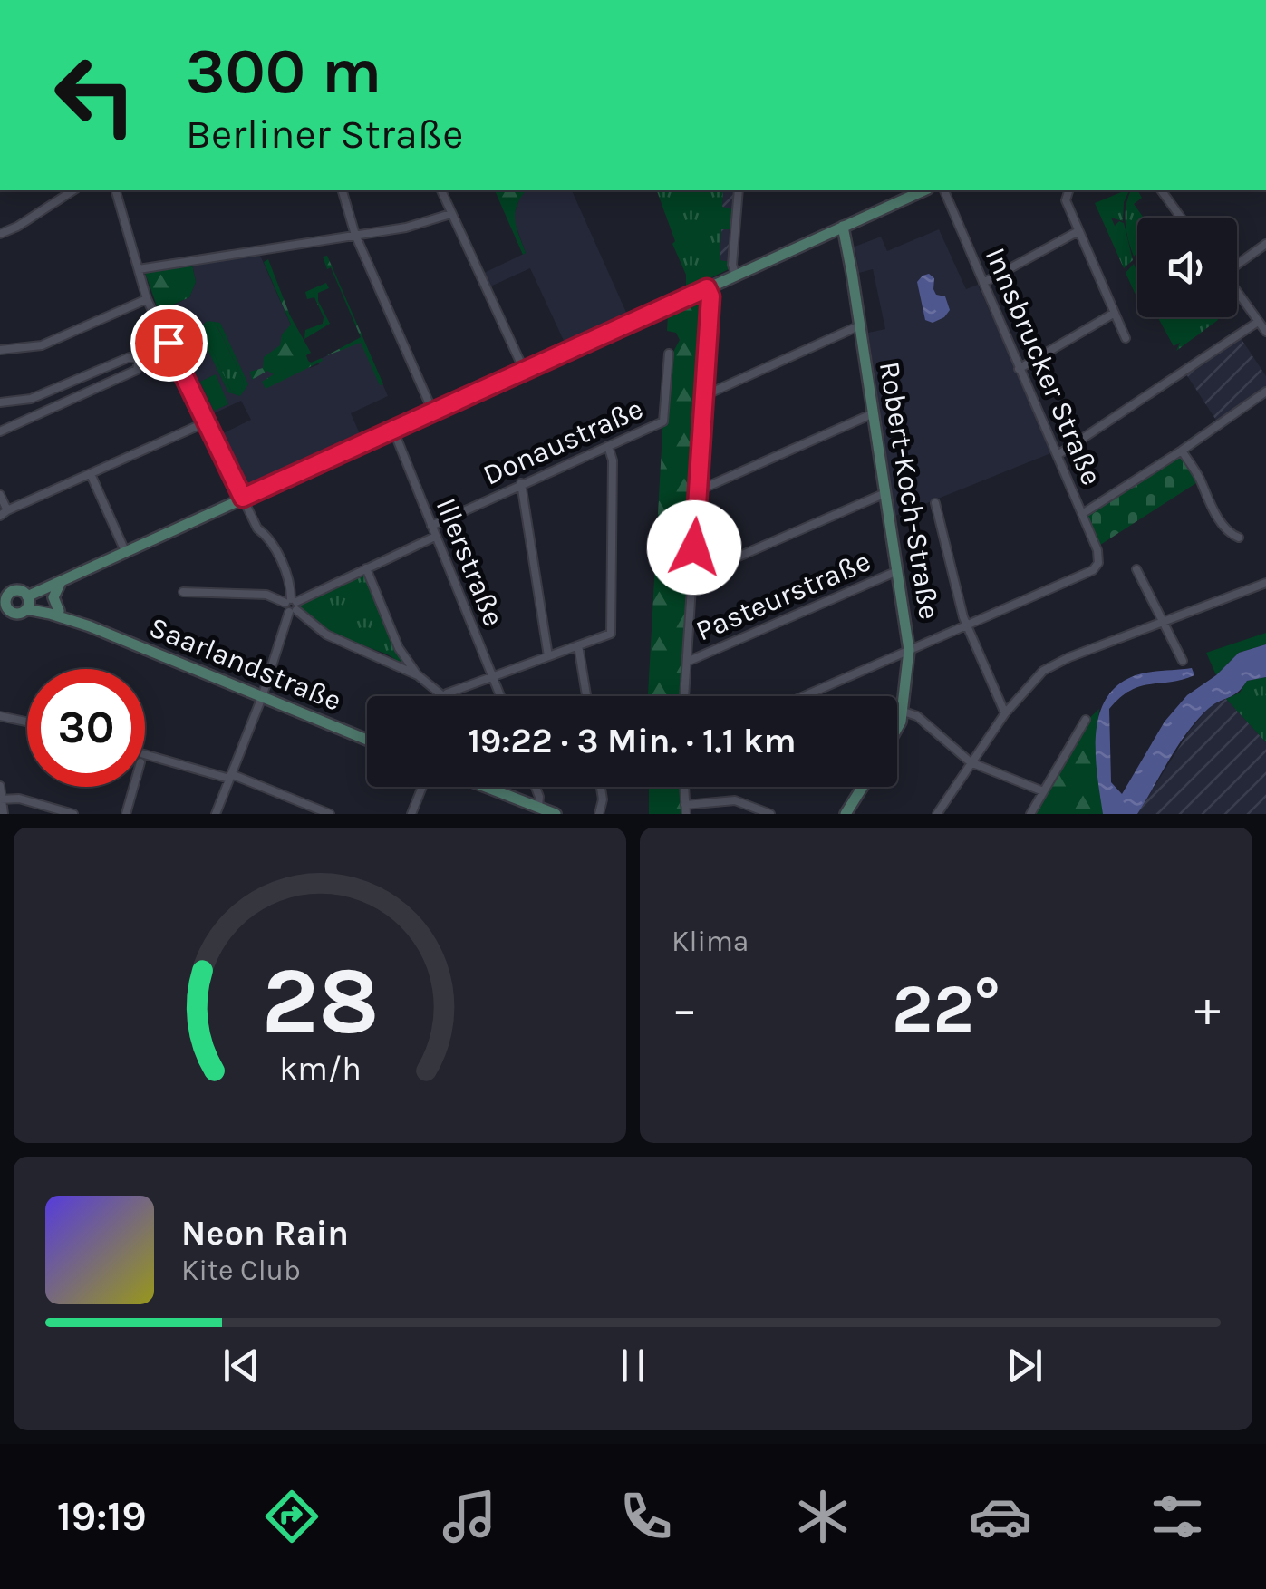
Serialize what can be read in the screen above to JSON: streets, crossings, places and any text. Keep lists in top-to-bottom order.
{
  "streets": {
    "street": [
      "Innsbrucker Straße",
      "Donaustraße",
      "Robert-Koch-Straße",
      "Illerstraße",
      "Pasteurstraße",
      "Saarlandstraße"
    ]
  },
  "crossings": [
    ["Innsbrucker Straße", "Robert-Koch-Straße"],
    ["Donaustraße", "Illerstraße"],
    ["Robert-Koch-Straße", "Pasteurstraße"]
  ],
  "page": {
    "turn": ["300 m", "Berliner Straße"],
    "limit": "30",
    "trip": "19:22 · 3 Min. · 1.1 km",
    "tile": "Klima",
    "heat": ["−", "22°", "+"],
    "song": ["Neon Rain", "Kite Club"],
    "tabs": "19:19",
    "gauge": ["28", "km/h"]
  }
}
